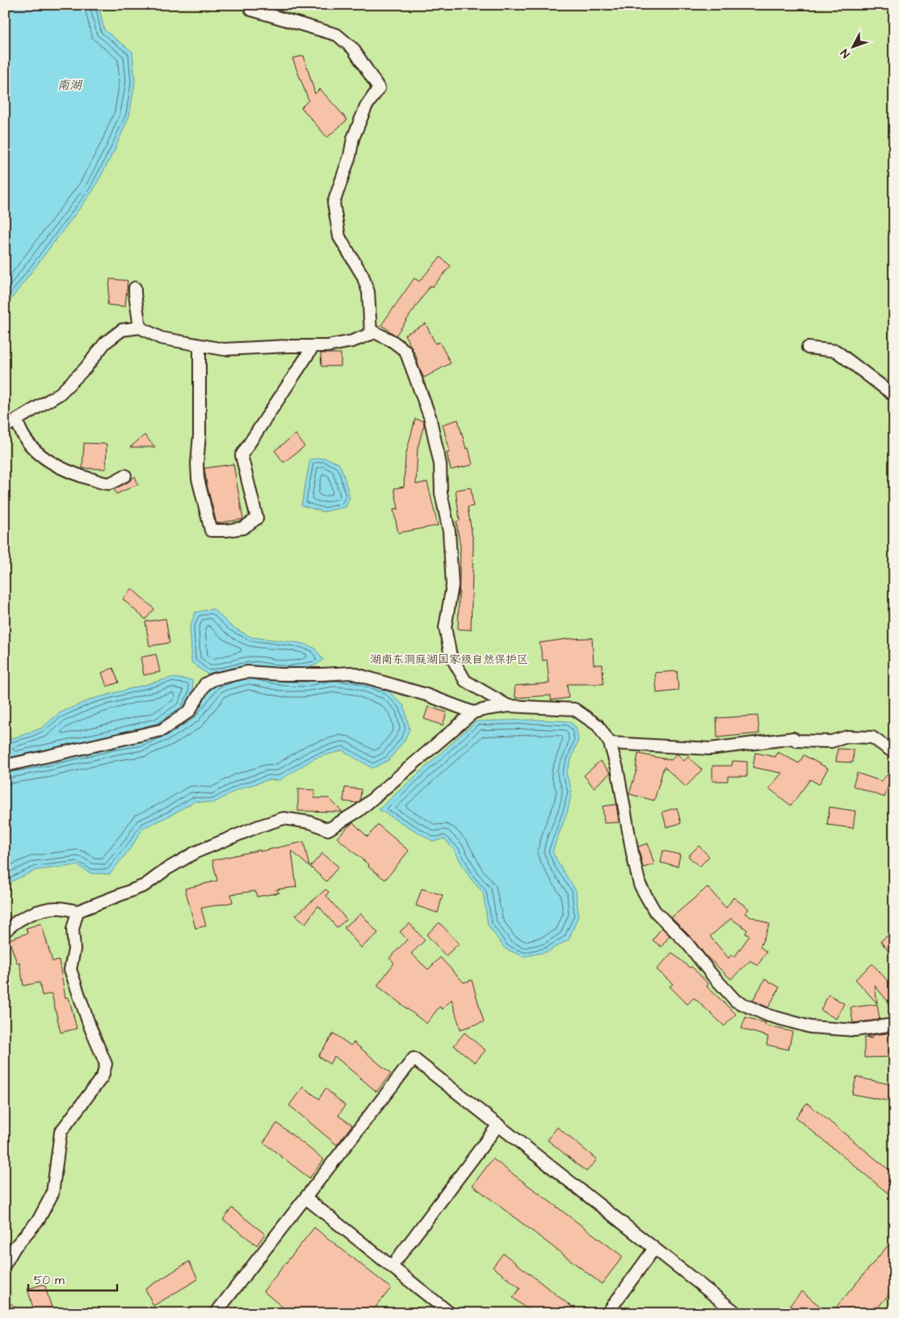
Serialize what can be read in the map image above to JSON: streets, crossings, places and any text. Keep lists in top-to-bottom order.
{
  "water": ["南湖"],
  "parks": ["湖南东洞庭湖国家级自然保护区"],
  "scale_bar": "50 m",
  "north": "bottom left"
}
